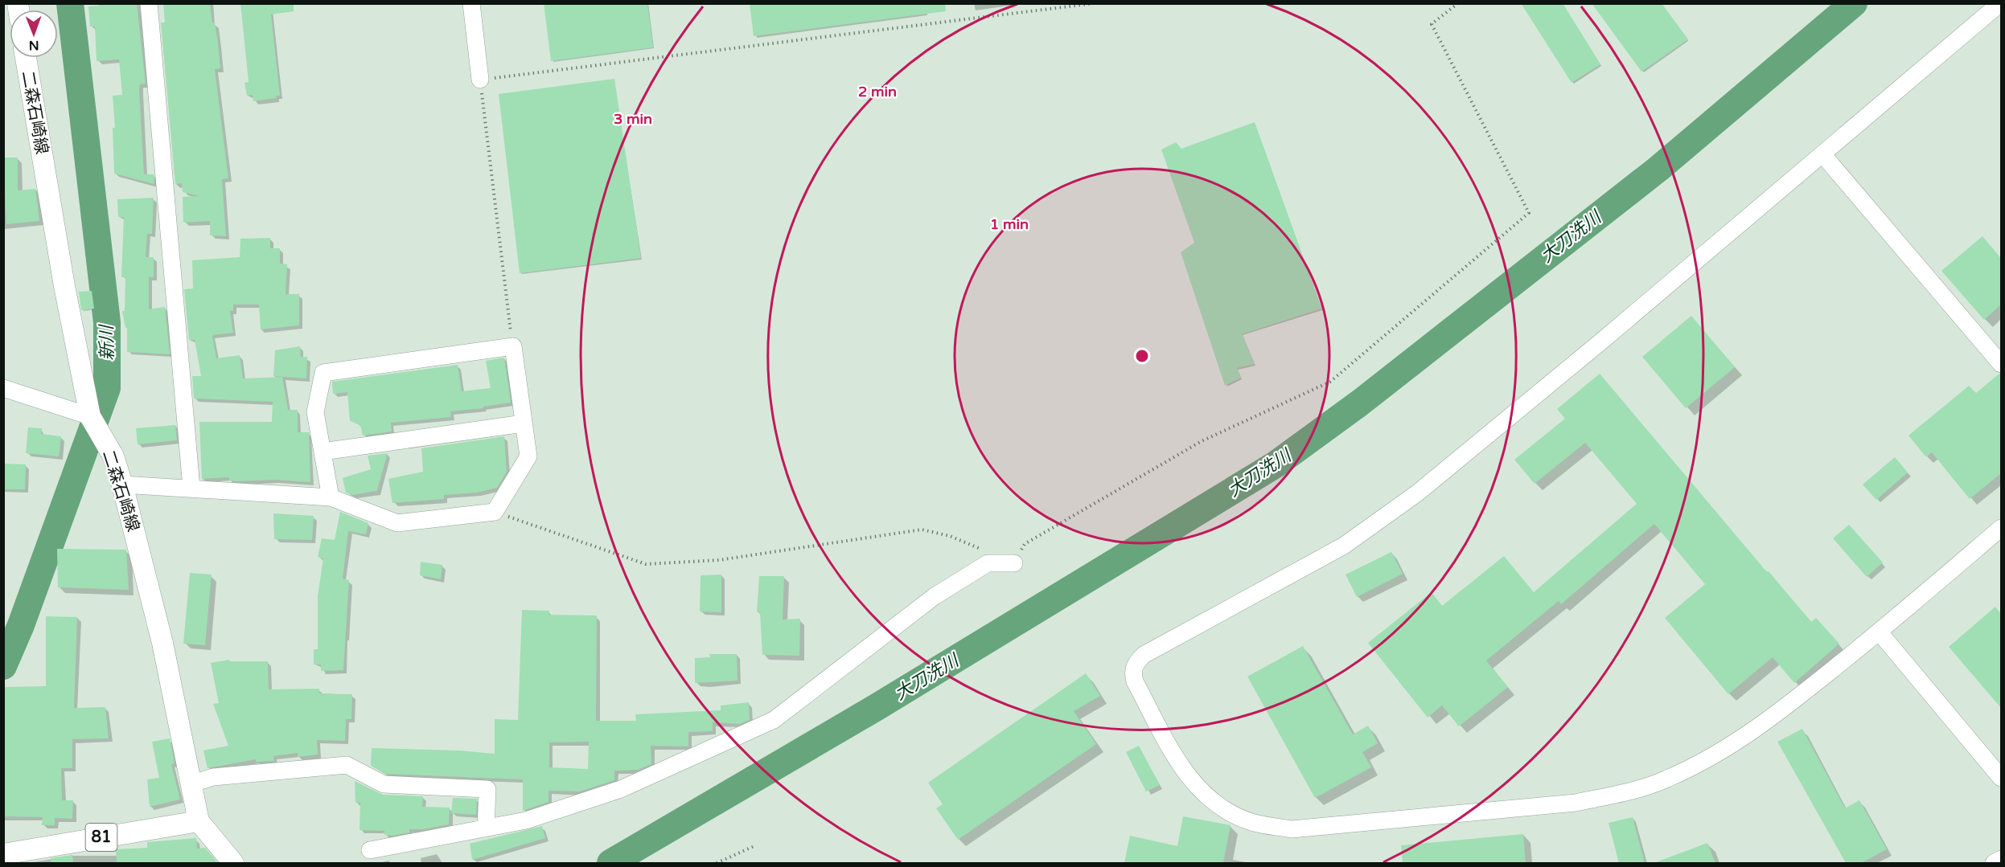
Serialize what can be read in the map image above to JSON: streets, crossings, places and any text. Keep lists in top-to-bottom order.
{
  "streets": {
    "main road": ["二森石崎線", "81"]
  },
  "crossings": [
    ["二森石崎線", "81"]
  ],
  "water": ["大刀洗川", "新川"],
  "north": "bottom",
  "rings": ["2 min", "3 min", "1 min"]
}
